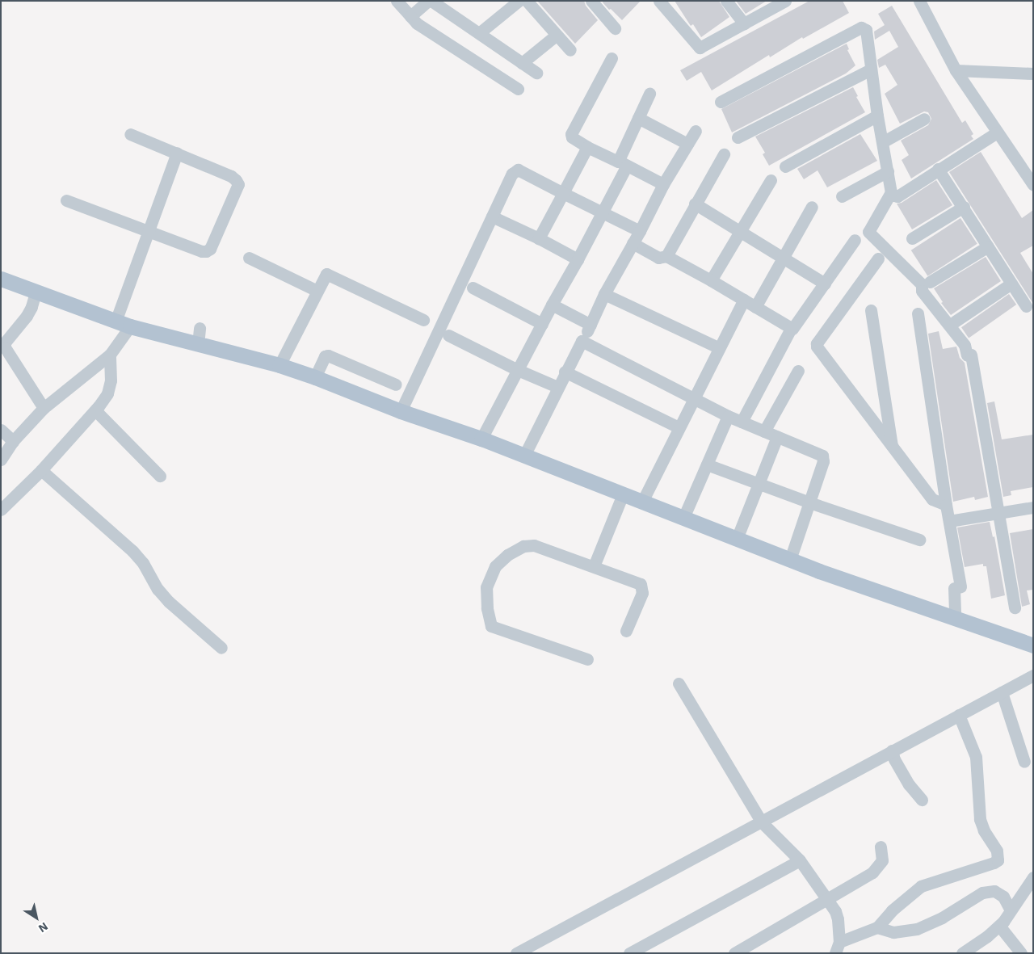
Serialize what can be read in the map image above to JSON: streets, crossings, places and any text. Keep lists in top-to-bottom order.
{
  "north": "bottom right"
}
